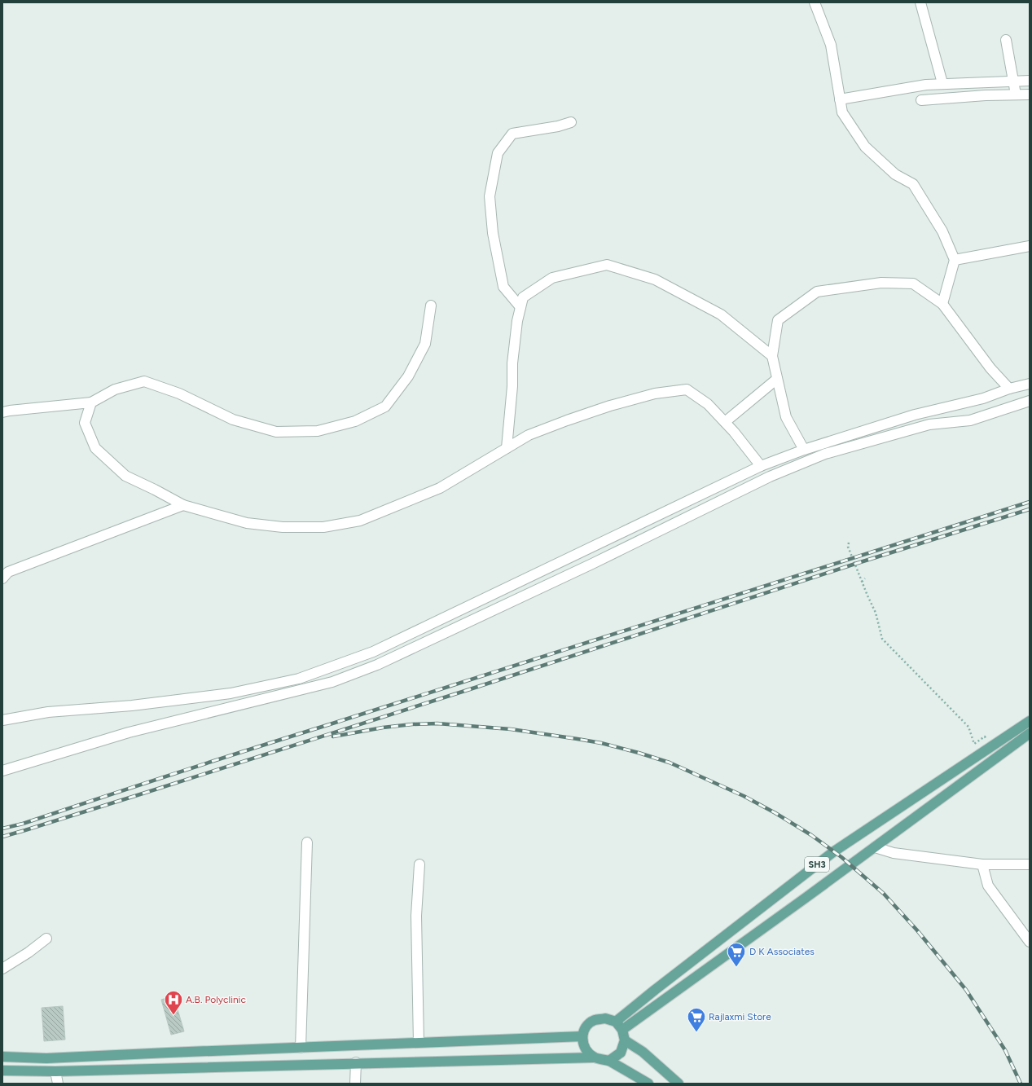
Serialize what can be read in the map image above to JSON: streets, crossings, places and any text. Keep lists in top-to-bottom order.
{
  "streets": {
    "main road": ["SH3"]
  },
  "places": {
    "supermarket": ["D K Associates", "Rajlaxmi Store"],
    "hospital": ["A.B. Polyclinic"]
  }
}
